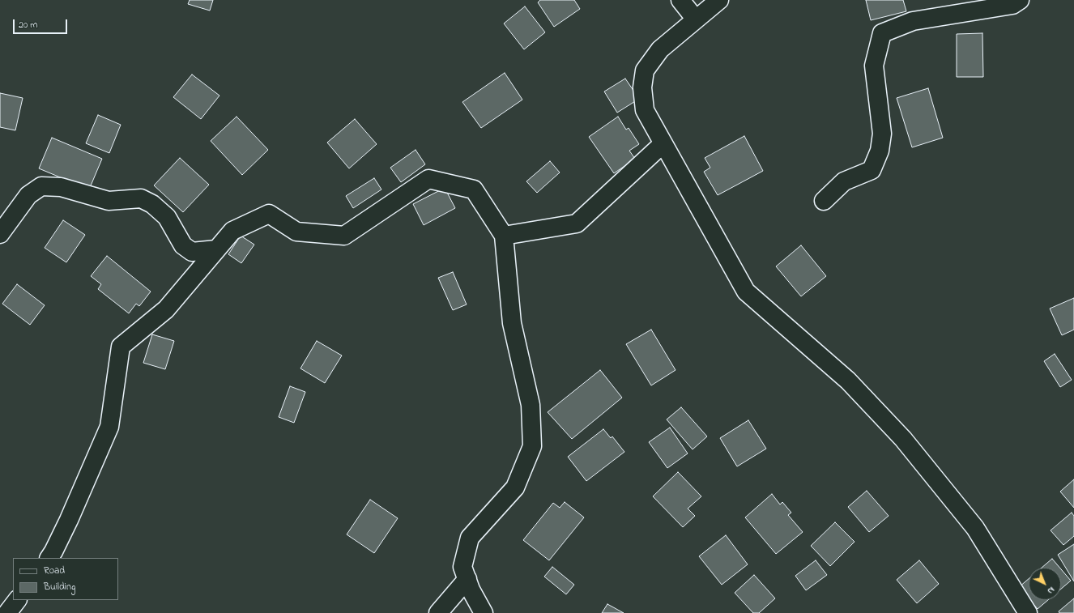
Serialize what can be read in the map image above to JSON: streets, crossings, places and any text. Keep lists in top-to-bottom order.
{
  "legend": ["Road", "Building"],
  "scale_bar": "20 m",
  "north": "bottom right"
}
